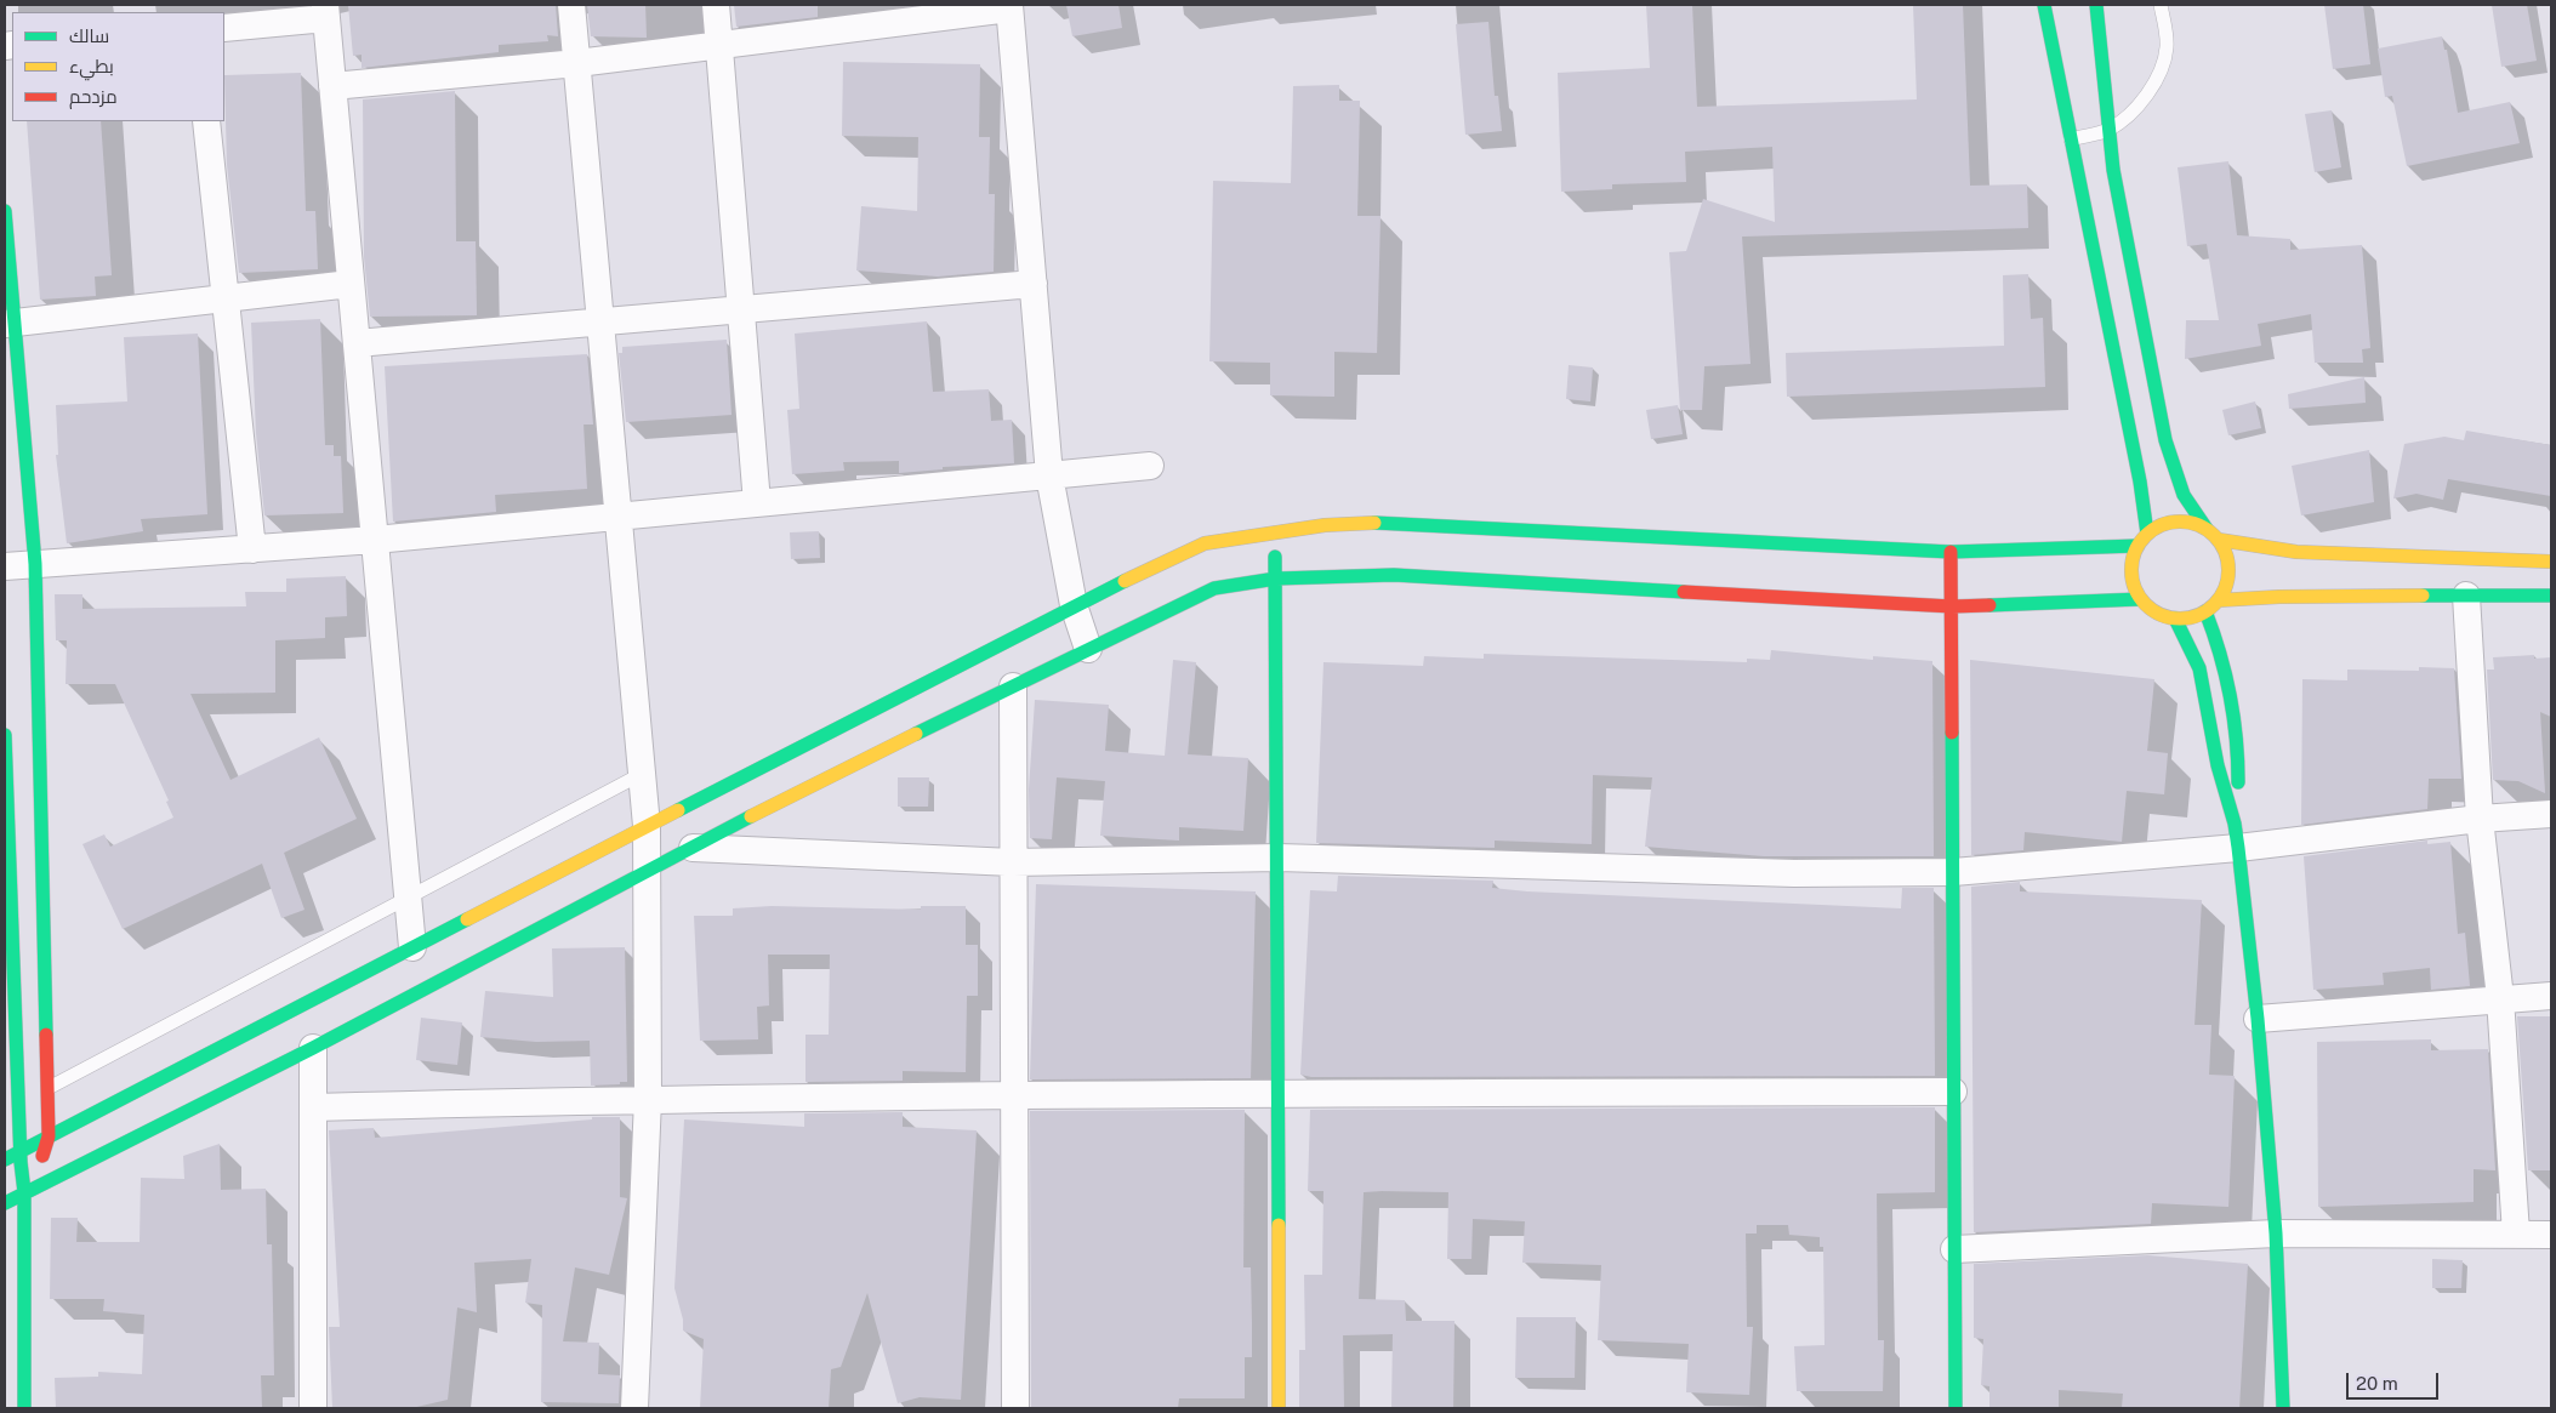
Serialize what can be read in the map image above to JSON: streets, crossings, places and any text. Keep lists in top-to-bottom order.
{
  "legend": ["سالك", "بطيء", "مزدحم"],
  "scale_bar": "20 m"
}
